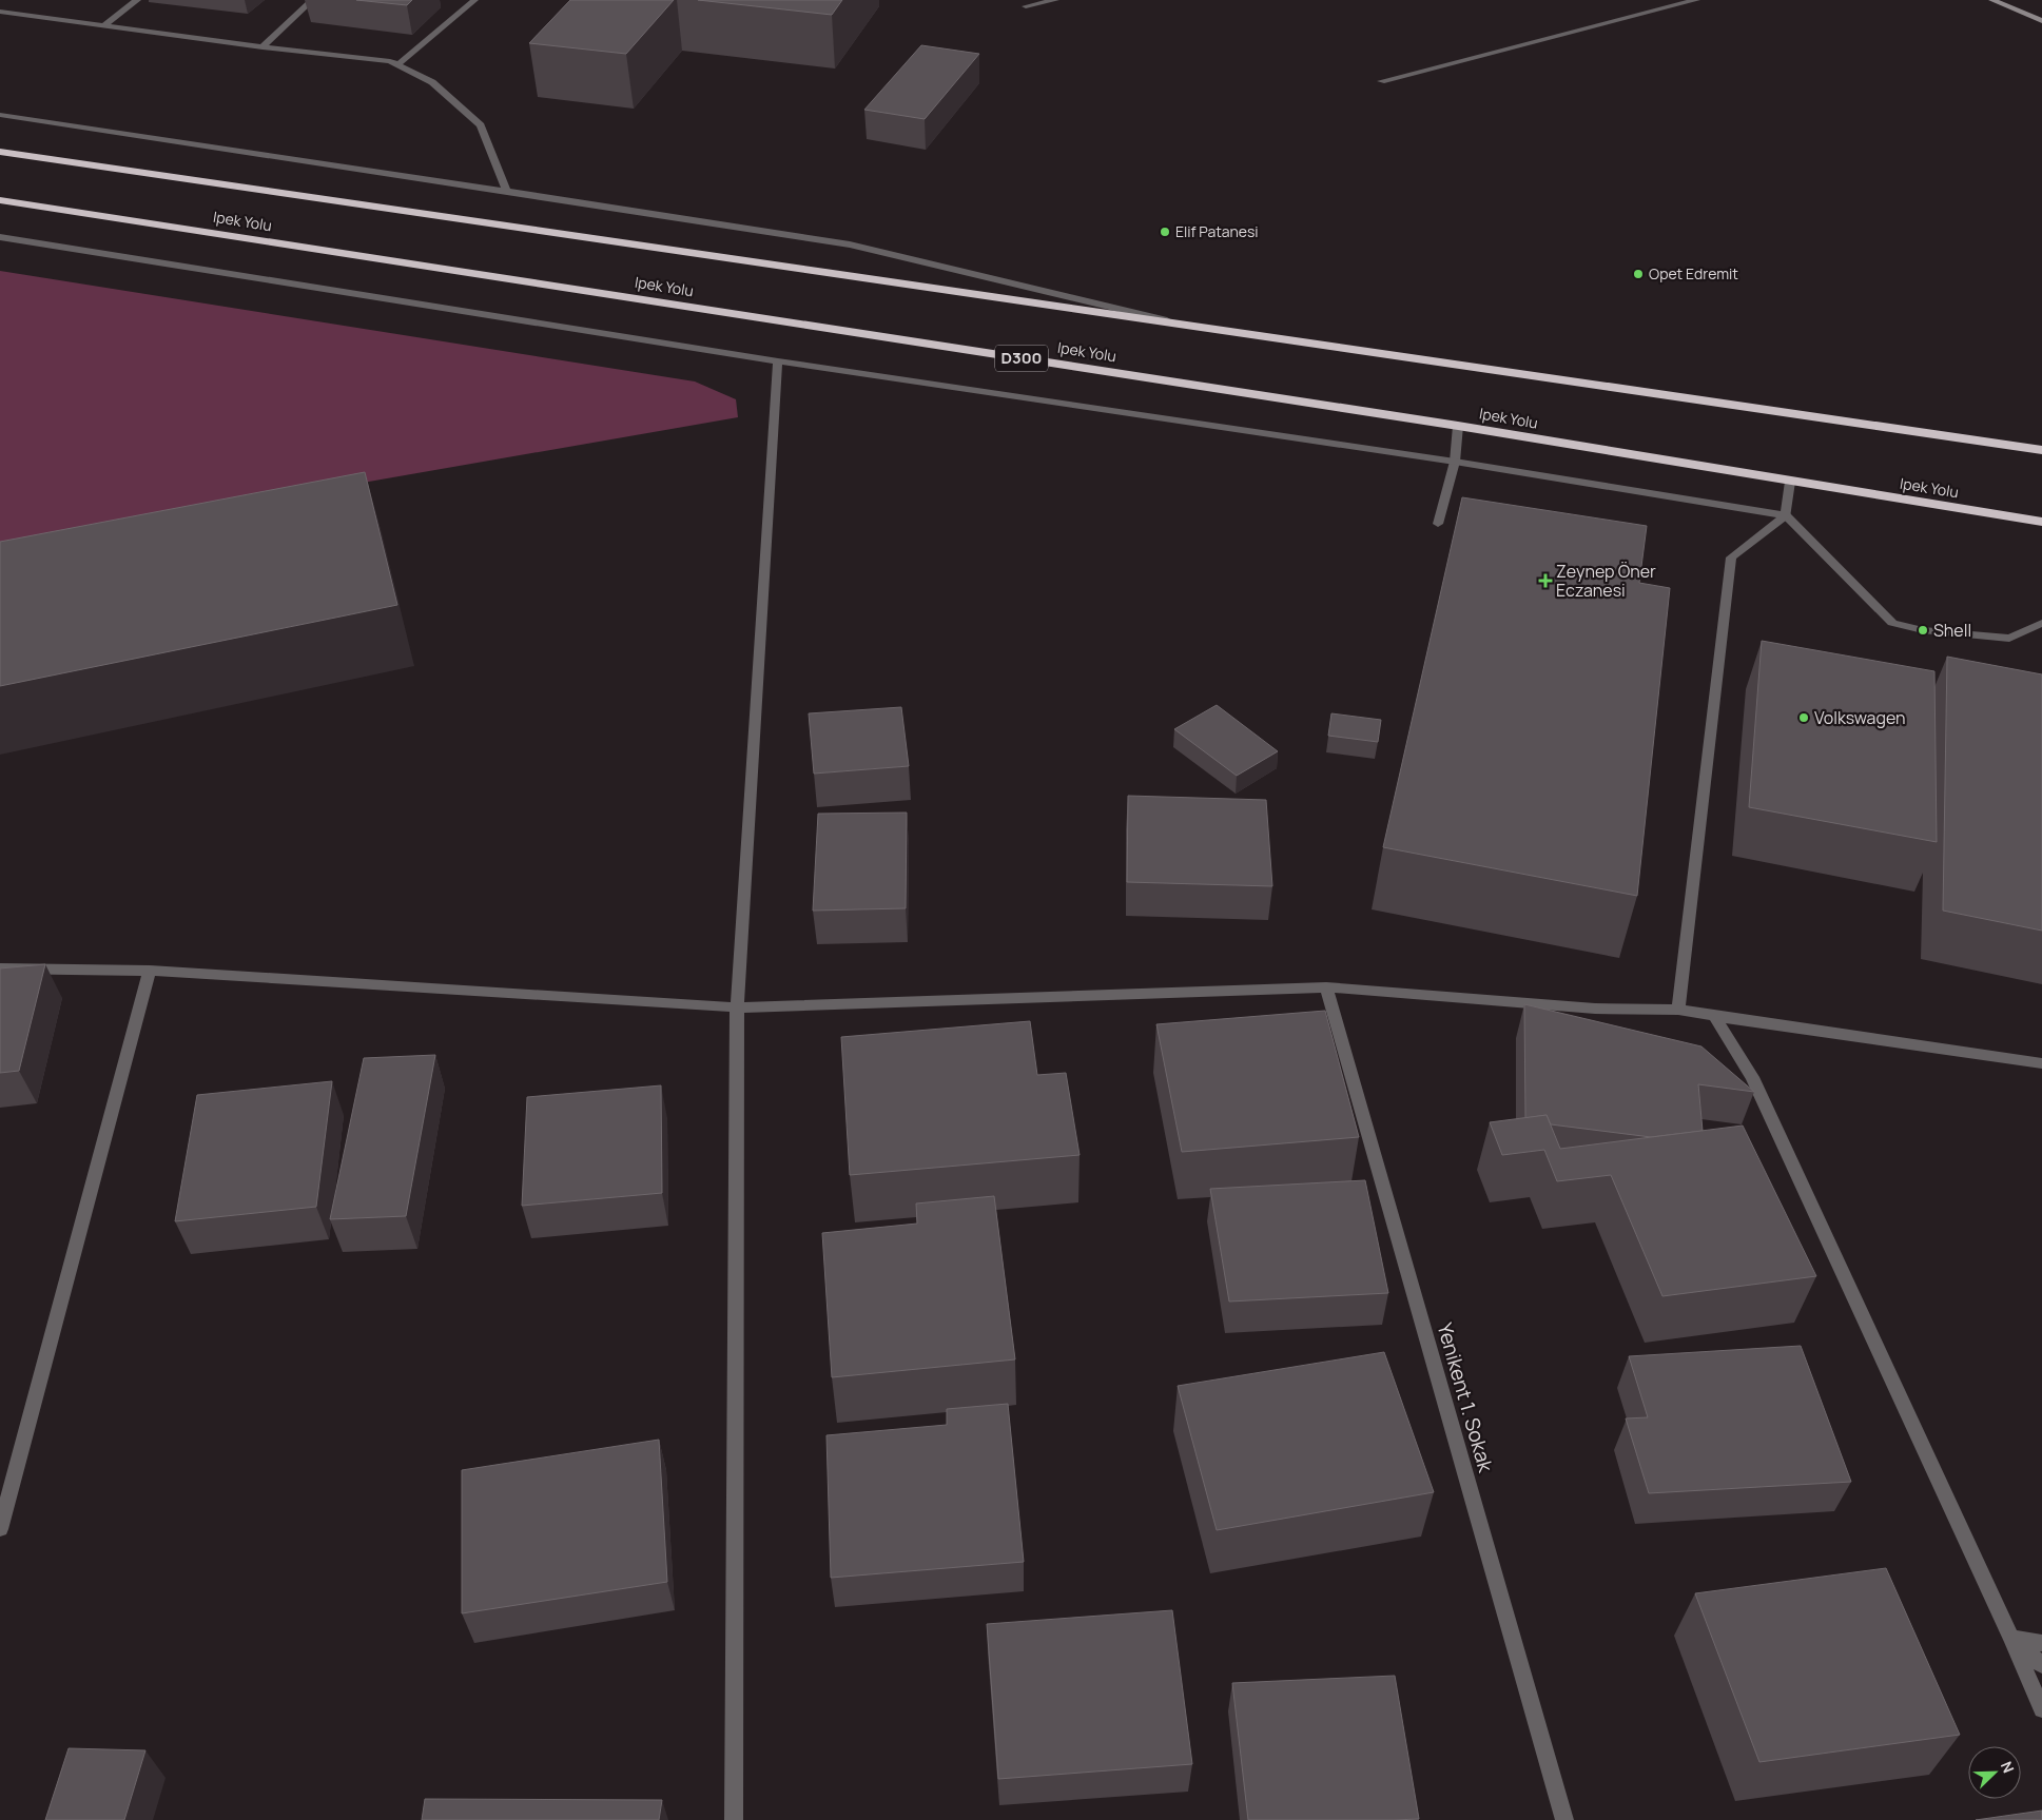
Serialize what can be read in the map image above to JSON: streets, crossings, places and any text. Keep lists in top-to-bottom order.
{
  "streets": {
    "highway": ["Ipek Yolu", "D300"],
    "street": ["Yenikent 1. Sokak"]
  },
  "places": {
    "other": [
      "Elif Patanesi",
      "Opet Edremit",
      "Shell",
      "Volkswagen"
    ],
    "health": ["Zeynep Öner Eczanesi"]
  },
  "north": "top right"
}
